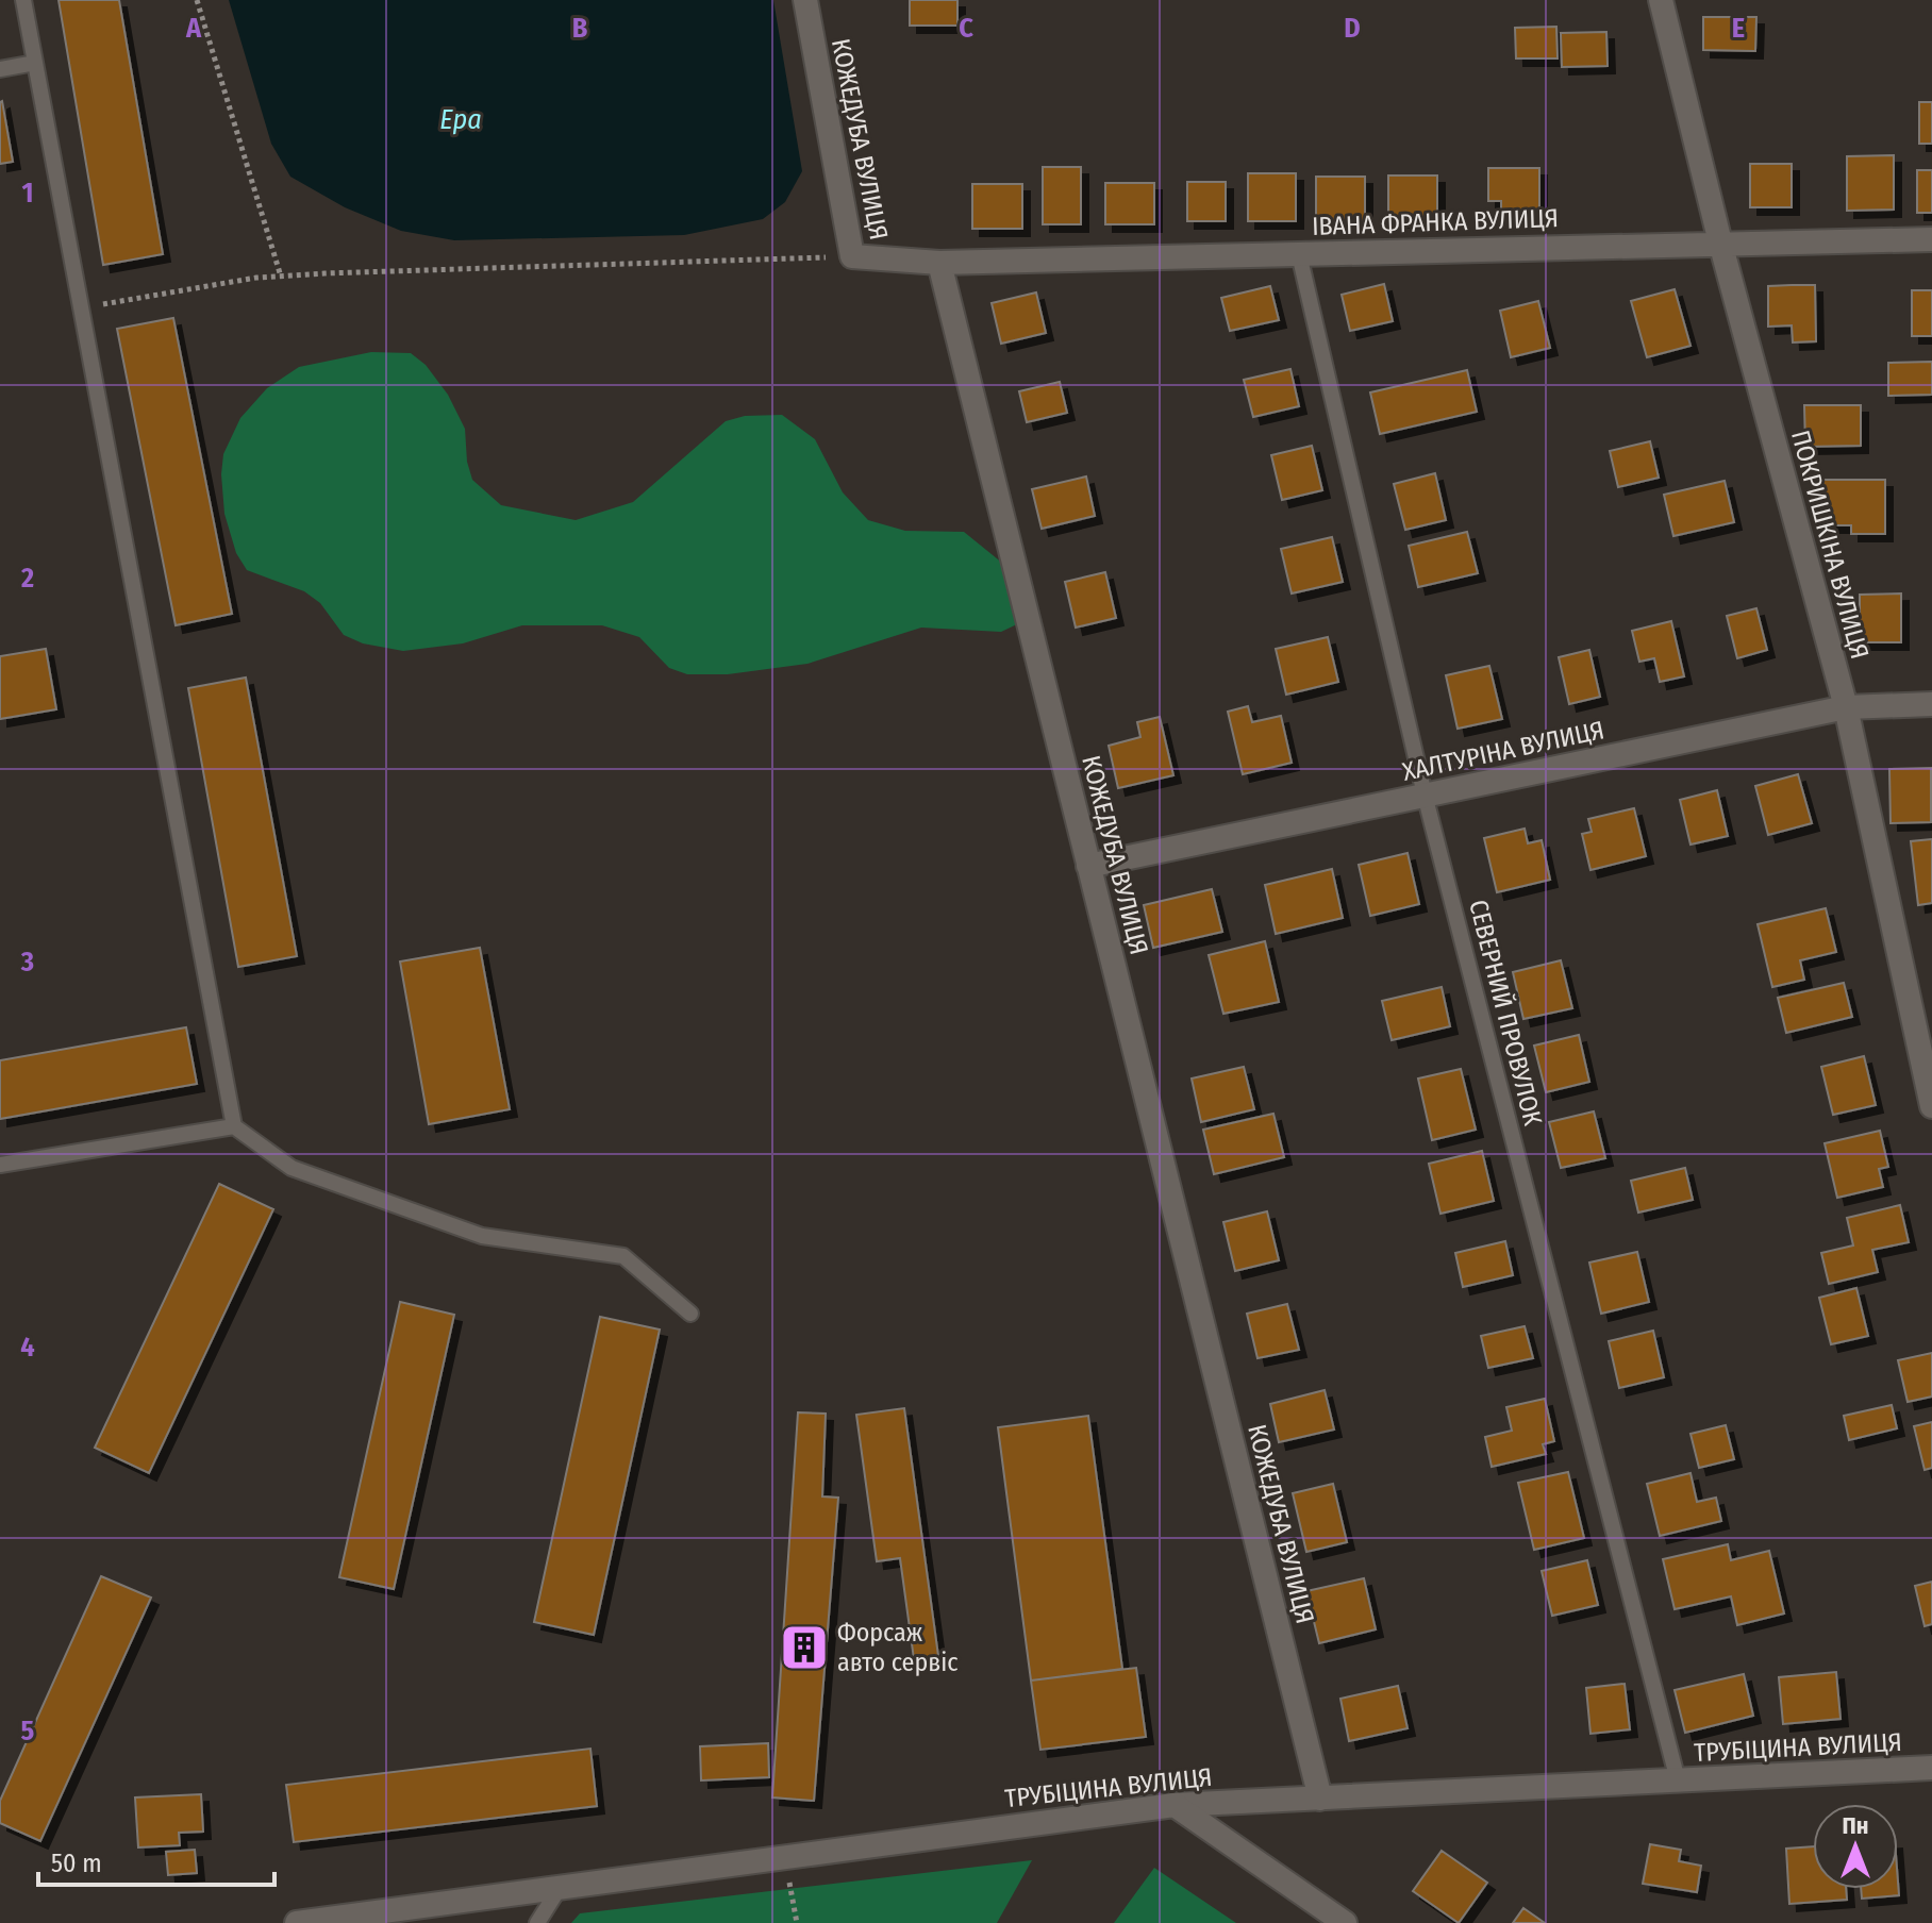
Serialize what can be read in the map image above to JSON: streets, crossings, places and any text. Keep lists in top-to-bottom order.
{
  "streets": {
    "street": [
      "КОЖЕДУБА ВУЛИЦЯ",
      "ІВАНА ФРАНКА ВУЛИЦЯ",
      "ПОКРИШКІНА ВУЛИЦЯ",
      "ХАЛТУРІНА ВУЛИЦЯ",
      "ТРУБІЦИНА ВУЛИЦЯ"
    ],
    "lane": ["СЕВЕРНИЙ ПРОВУЛОК"]
  },
  "crossings": [
    ["КОЖЕДУБА ВУЛИЦЯ", "ІВАНА ФРАНКА ВУЛИЦЯ"],
    ["КОЖЕДУБА ВУЛИЦЯ", "ХАЛТУРІНА ВУЛИЦЯ"],
    ["КОЖЕДУБА ВУЛИЦЯ", "ТРУБІЦИНА ВУЛИЦЯ"],
    ["ІВАНА ФРАНКА ВУЛИЦЯ", "ПОКРИШКІНА ВУЛИЦЯ"],
    ["ІВАНА ФРАНКА ВУЛИЦЯ", "СЕВЕРНИЙ ПРОВУЛОК"],
    ["ПОКРИШКІНА ВУЛИЦЯ", "ХАЛТУРІНА ВУЛИЦЯ"],
    ["ХАЛТУРІНА ВУЛИЦЯ", "СЕВЕРНИЙ ПРОВУЛОК"],
    ["СЕВЕРНИЙ ПРОВУЛОК", "ТРУБІЦИНА ВУЛИЦЯ"]
  ],
  "water": ["Ера"],
  "places": {
    "building": ["Форсаж авто сервіс"]
  },
  "scale_bar": "50 m",
  "north": "top",
  "grid": {
    "columns": [
      "A",
      "B",
      "C",
      "D",
      "E"
    ],
    "rows": [
      "1",
      "2",
      "3",
      "4",
      "5"
    ]
  }
}
